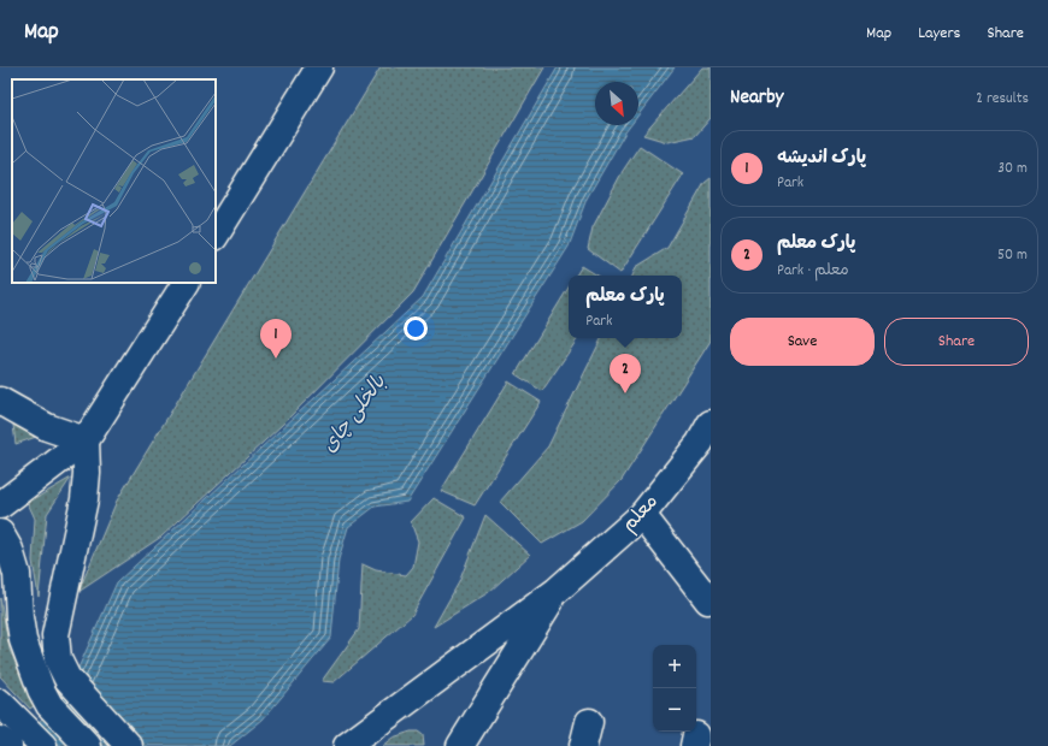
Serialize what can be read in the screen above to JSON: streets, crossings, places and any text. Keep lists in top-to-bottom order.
{
  "streets": {
    "main road": ["معلم"]
  },
  "water": ["بالخلی چای"],
  "north": "bottom right",
  "page": {
    "header": "Map",
    "nav": ["Map", "Layers", "Share"],
    "heading": ["Nearby", "2 results"],
    "list": [
      {
        "mark": "1",
        "name": "پارک اندیشه",
        "note": "Park",
        "value": "30 m"
      },
      {
        "mark": "2",
        "name": "پارک معلم",
        "note": "Park · معلم",
        "value": "50 m"
      }
    ],
    "popup": ["پارک معلم", "Park"],
    "buttons": ["Save", "Share"],
    "pins": ["1", "2"],
    "map_buttons": ["+", "−"]
  }
}
